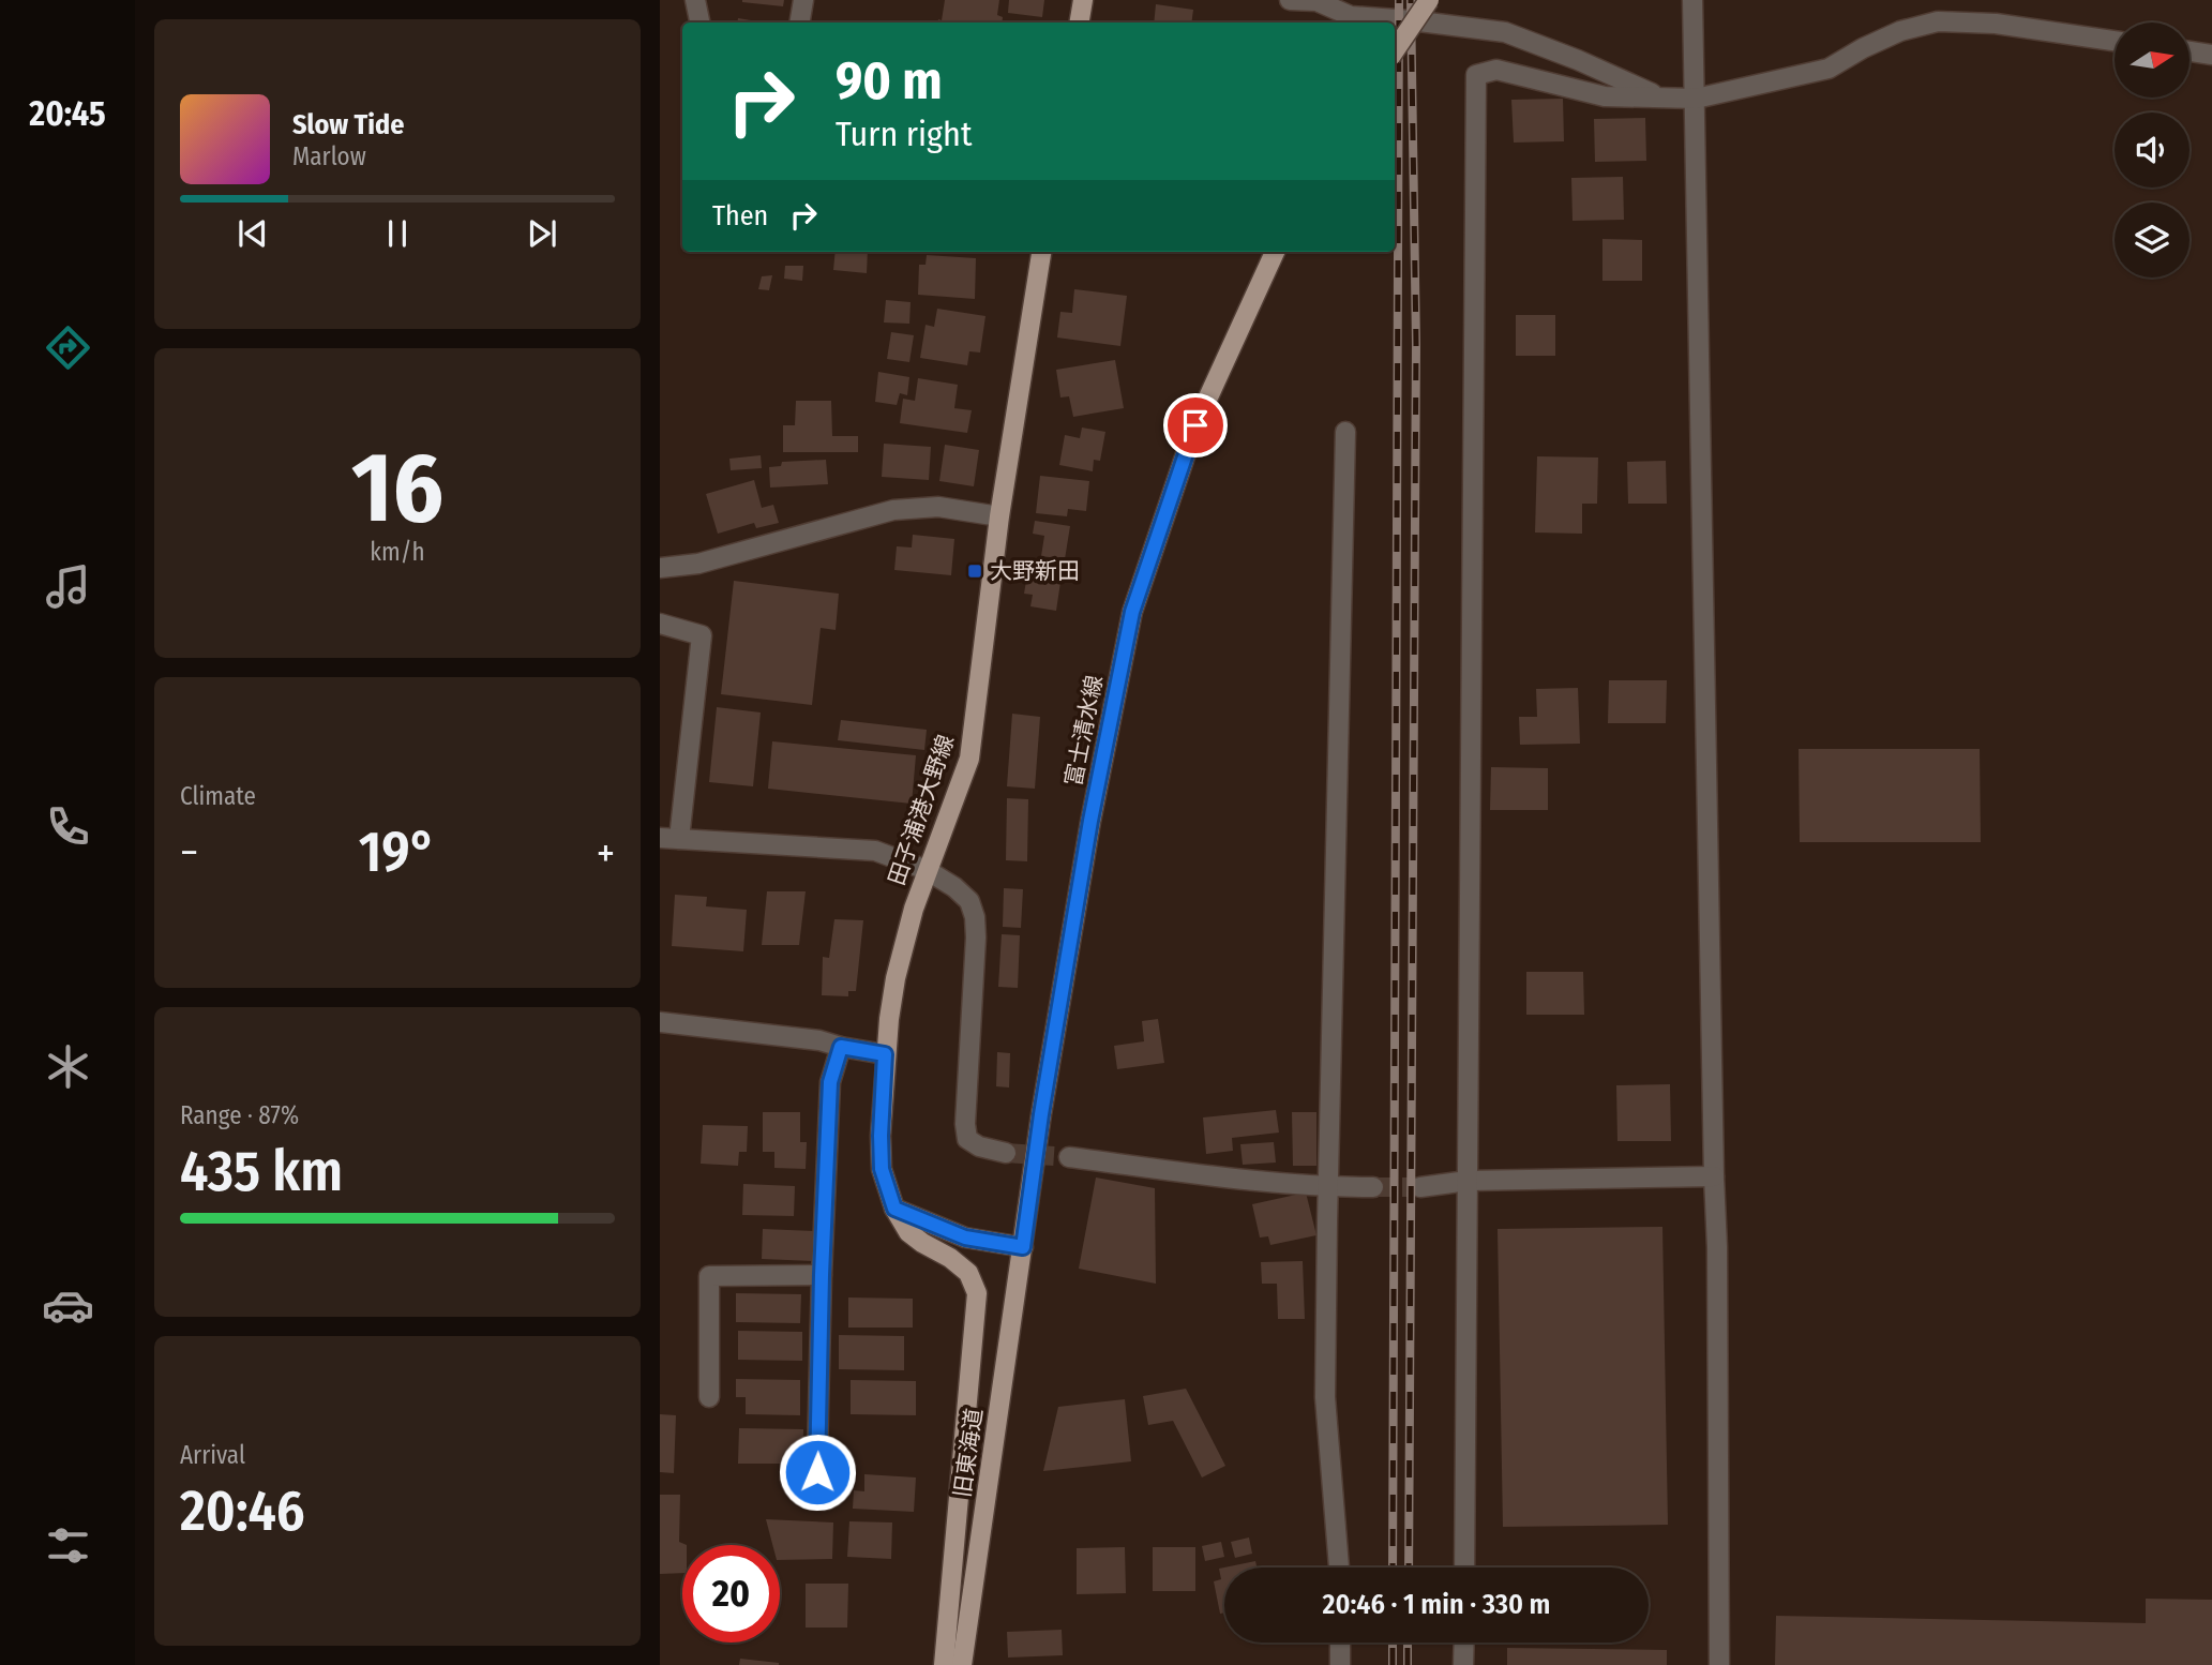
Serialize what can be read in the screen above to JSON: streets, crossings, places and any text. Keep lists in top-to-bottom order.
{
  "streets": {
    "main road": ["富士清水線", "田子浦港大野線", "旧東海道"]
  },
  "crossings": [
    ["富士清水線", "旧東海道"]
  ],
  "places": {
    "transit": ["大野新田"]
  },
  "north": "right",
  "page": {
    "tabs": "20:45",
    "turn": ["90 m", "Turn right"],
    "song": ["Slow Tide", "Marlow"],
    "then": "Then",
    "tile": [
      ["16", "km/h"],
      "Climate",
      ["Range · 87%", "435 km"],
      ["Arrival", "20:46"]
    ],
    "heat": ["−", "19°", "+"],
    "limit": "20",
    "trip": "20:46 · 1 min · 330 m"
  }
}
